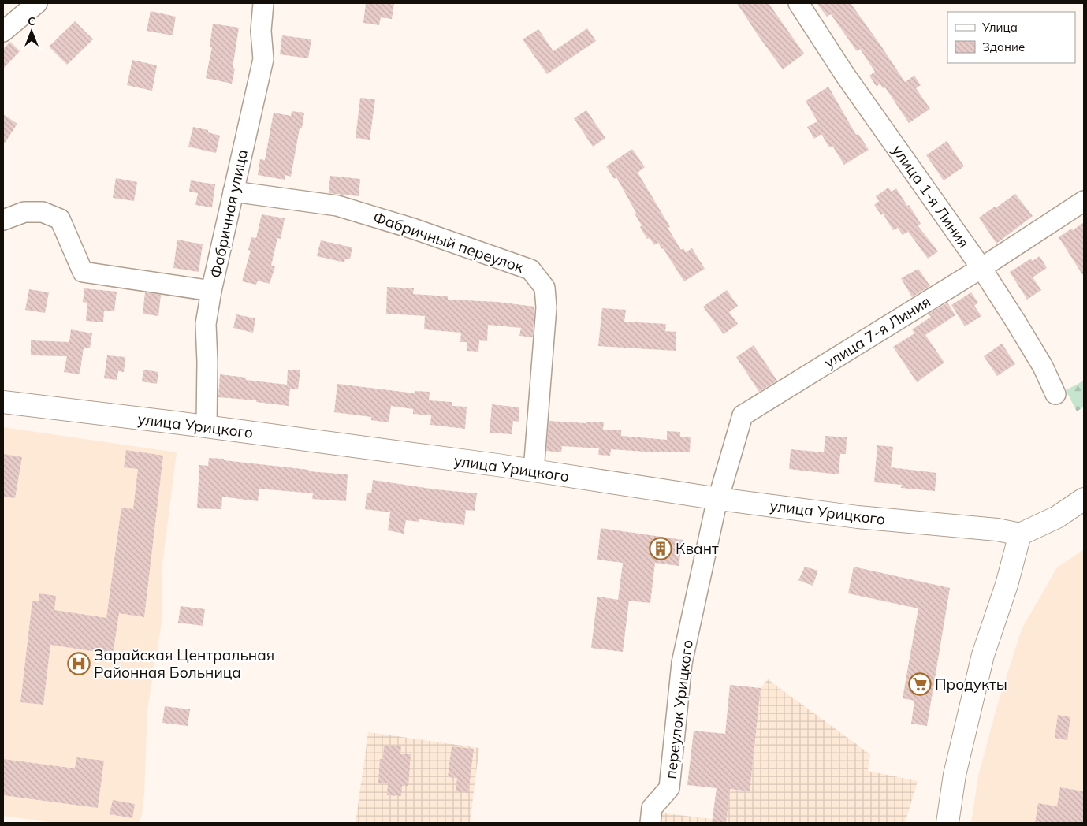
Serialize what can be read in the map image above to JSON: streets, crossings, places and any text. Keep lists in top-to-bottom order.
{
  "streets": {
    "main road": ["улица Урицкого"],
    "street": [
      "улица 1-я Линия",
      "Фабричная улица",
      "Фабричный переулок",
      "улица 7-я Линия",
      "переулок Урицкого"
    ]
  },
  "crossings": [
    ["улица 1-я Линия", "улица 7-я Линия"],
    ["Фабричная улица", "Фабричный переулок"],
    ["Фабричная улица", "улица Урицкого"],
    ["Фабричный переулок", "улица Урицкого"],
    ["улица 7-я Линия", "улица Урицкого"],
    ["улица 7-я Линия", "переулок Урицкого"],
    ["улица Урицкого", "переулок Урицкого"]
  ],
  "places": {
    "building": ["Квант"],
    "hospital": ["Зарайская Центральная Районная Больница"],
    "supermarket": ["Продукты"]
  },
  "legend": ["Улица", "Здание"],
  "north": "top"
}
